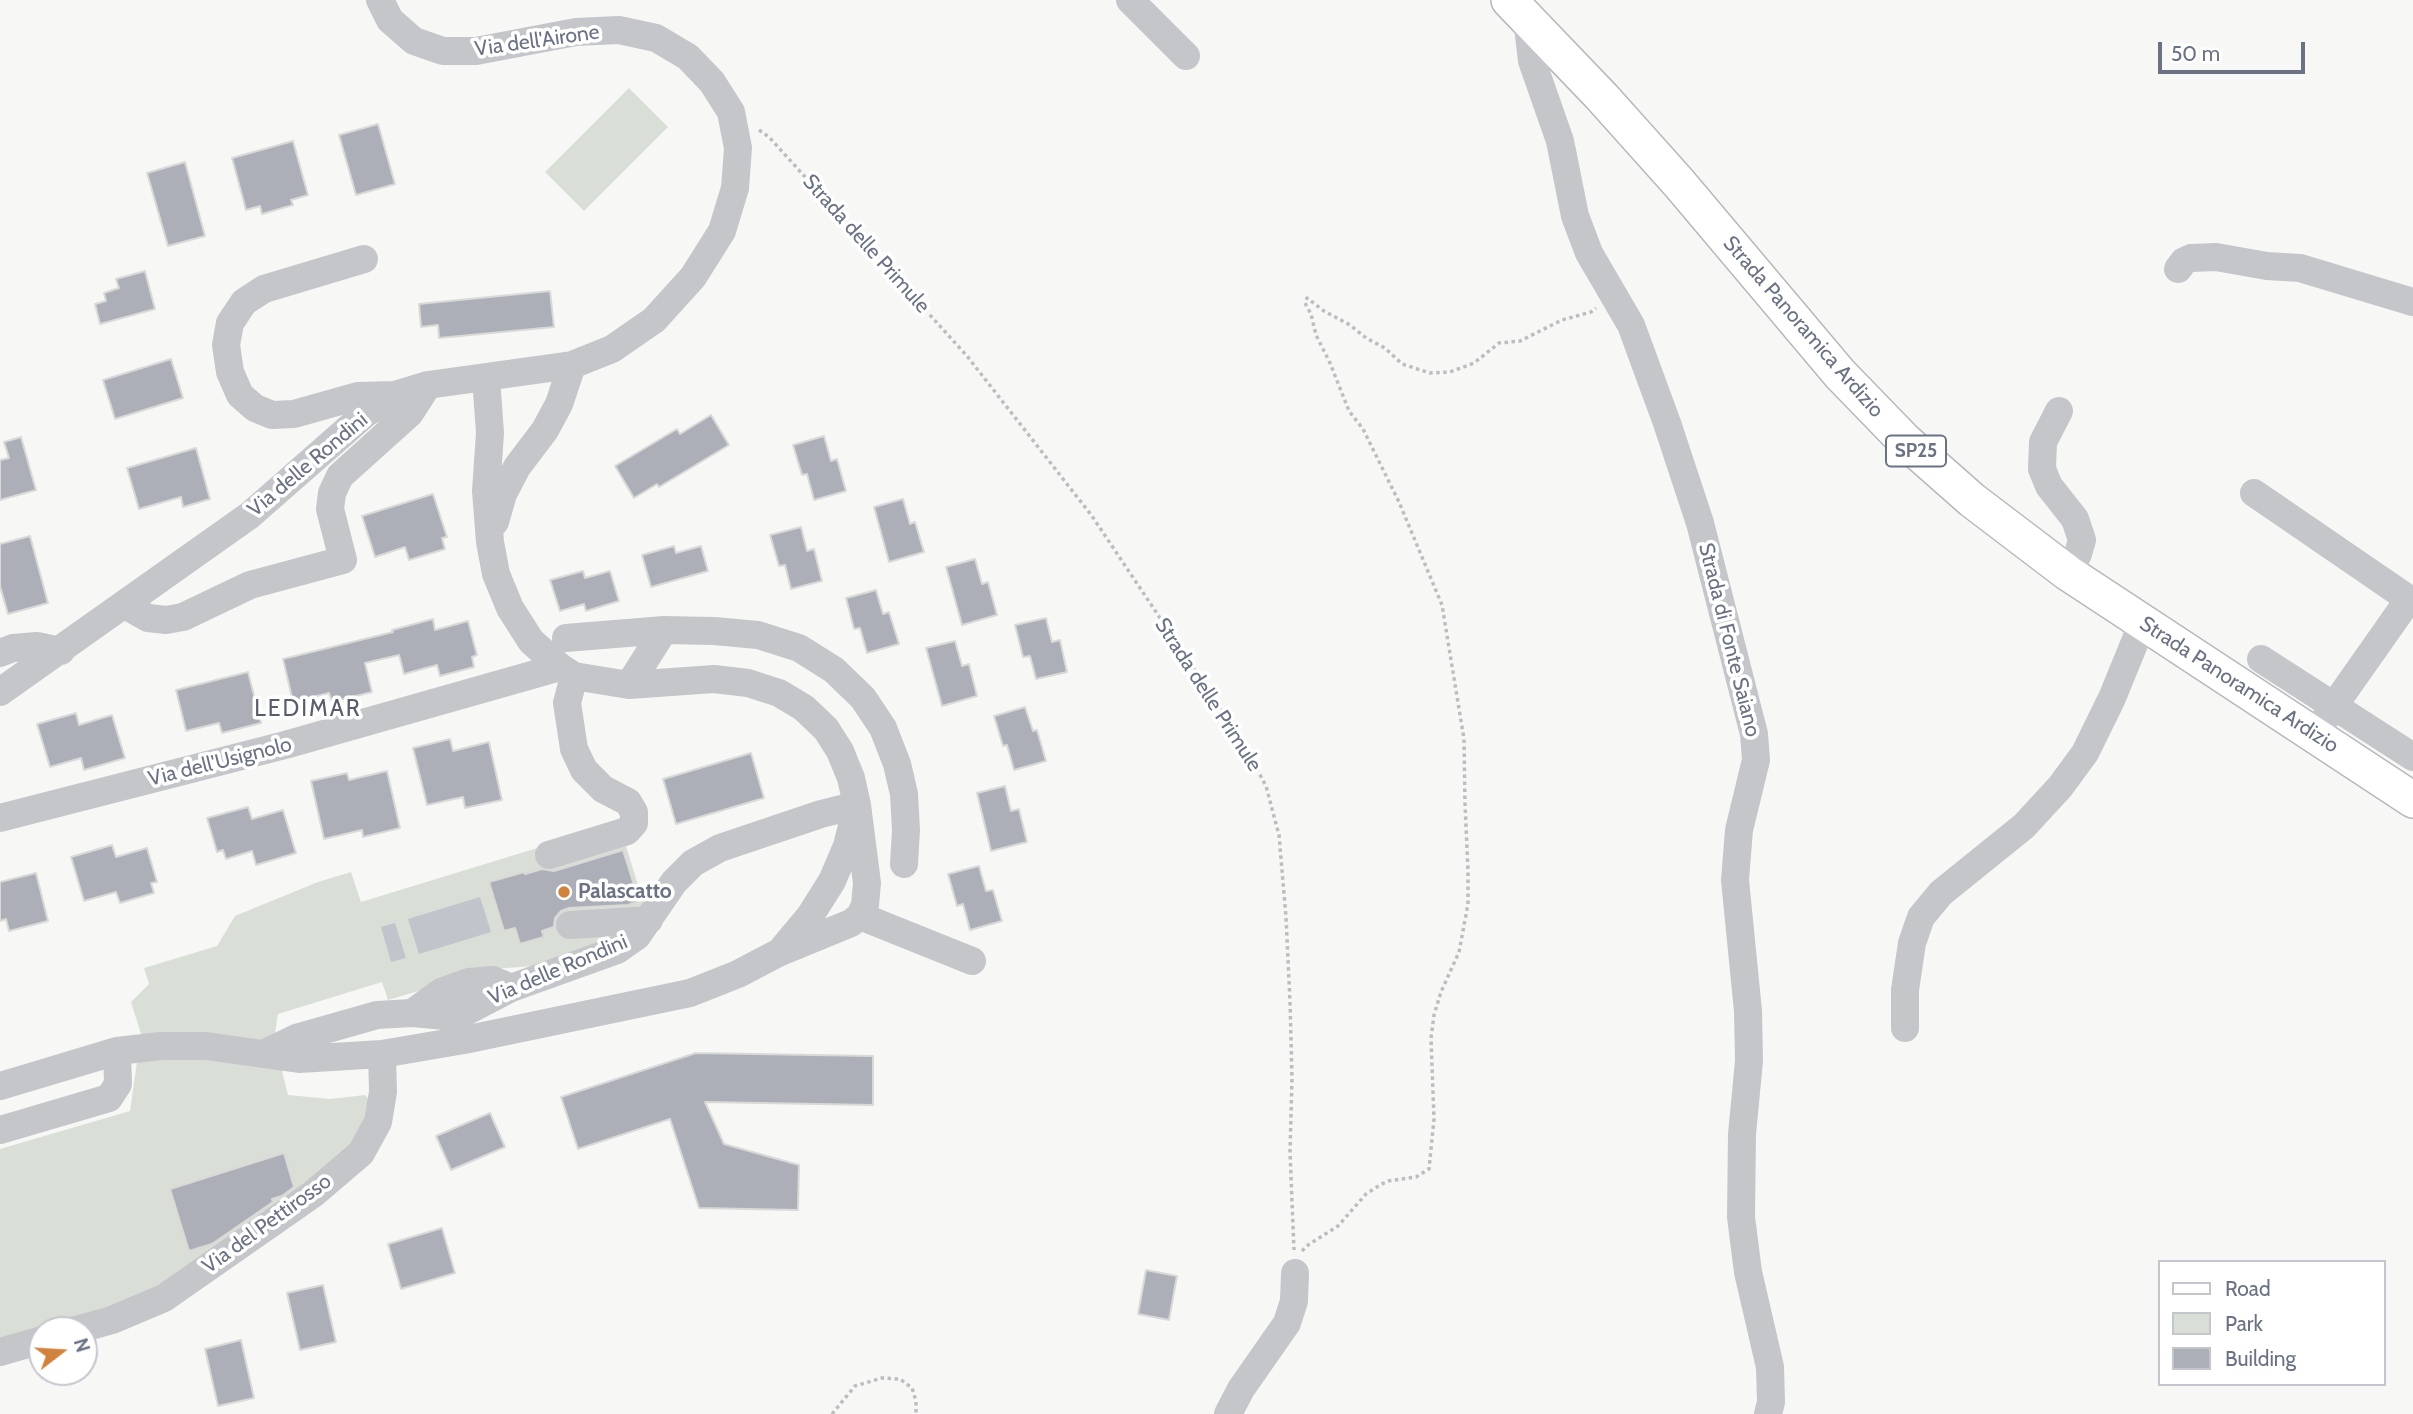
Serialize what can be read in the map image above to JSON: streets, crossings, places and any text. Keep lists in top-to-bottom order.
{
  "streets": {
    "main road": ["Strada Panoramica Ardizio", "SP25"],
    "street": [
      "Via dell'Airone",
      "Via delle Rondini",
      "Strada di Fonte Saiano",
      "Via dell'Usignolo",
      "Via del Pettirosso"
    ],
    "path": ["Strada delle Primule"]
  },
  "crossings": [
    ["Via dell'Airone", "Strada delle Primule"],
    ["Via dell'Airone", "Via delle Rondini"],
    ["Strada Panoramica Ardizio", "Strada di Fonte Saiano"],
    ["Via delle Rondini", "Via del Pettirosso"]
  ],
  "districts": ["LEDIMAR"],
  "places": ["Palascatto"],
  "legend": ["Road", "Park", "Building"],
  "scale_bar": "50 m",
  "north": "right"
}
